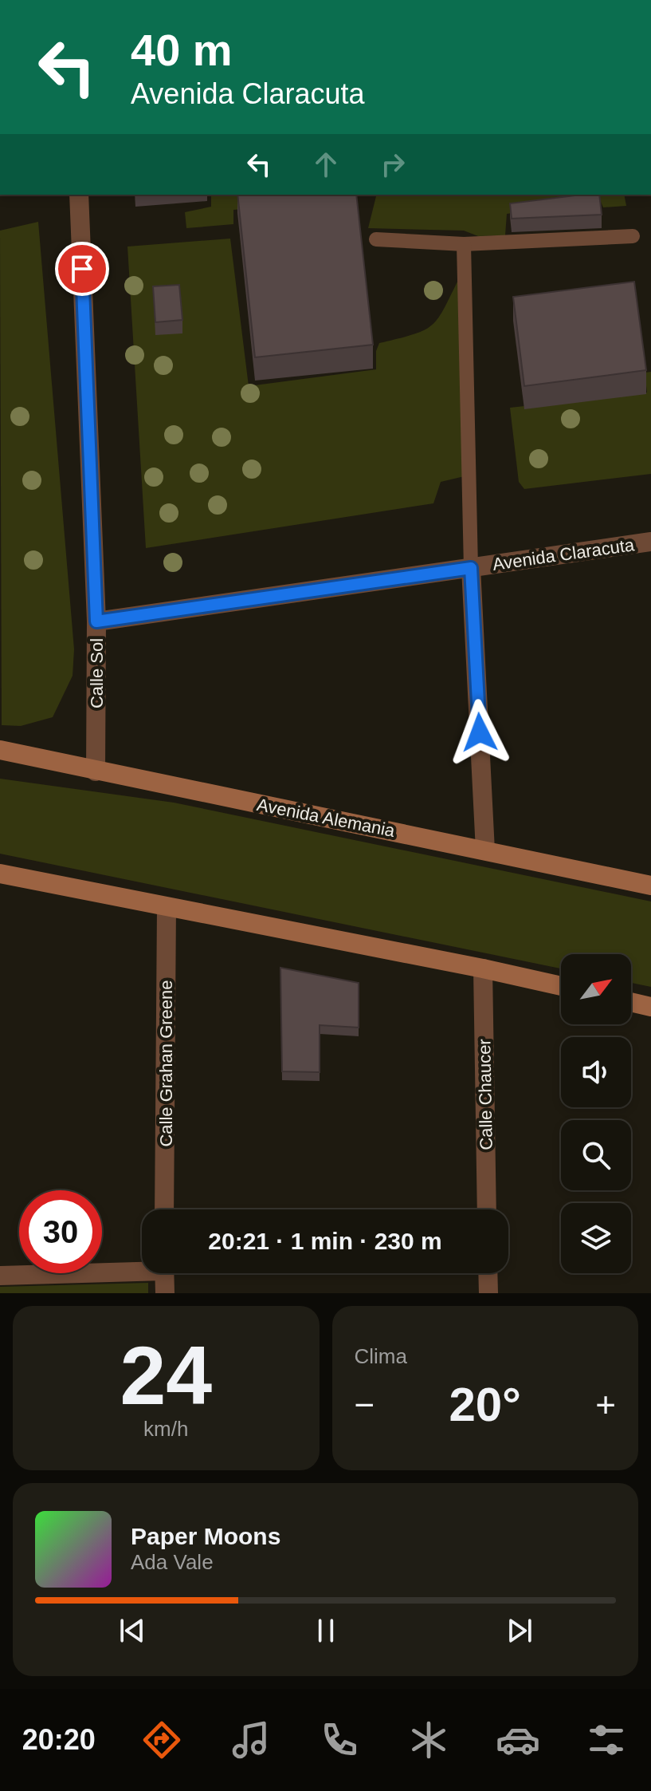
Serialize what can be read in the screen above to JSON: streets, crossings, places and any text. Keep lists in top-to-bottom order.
{
  "streets": {
    "main road": ["Avenida Alemania"],
    "street": [
      "Avenida Claracuta",
      "Calle Sol",
      "Calle Grahan Greene",
      "Calle Chaucer"
    ]
  },
  "crossings": [
    ["Avenida Claracuta", "Calle Sol"],
    ["Calle Sol", "Avenida Alemania"]
  ],
  "north": "top right",
  "page": {
    "turn": ["40 m", "Avenida Claracuta"],
    "limit": "30",
    "trip": "20:21 · 1 min · 230 m",
    "tile": [
      ["24", "km/h"],
      "Clima"
    ],
    "heat": ["−", "20°", "+"],
    "song": ["Paper Moons", "Ada Vale"],
    "tabs": "20:20"
  }
}
